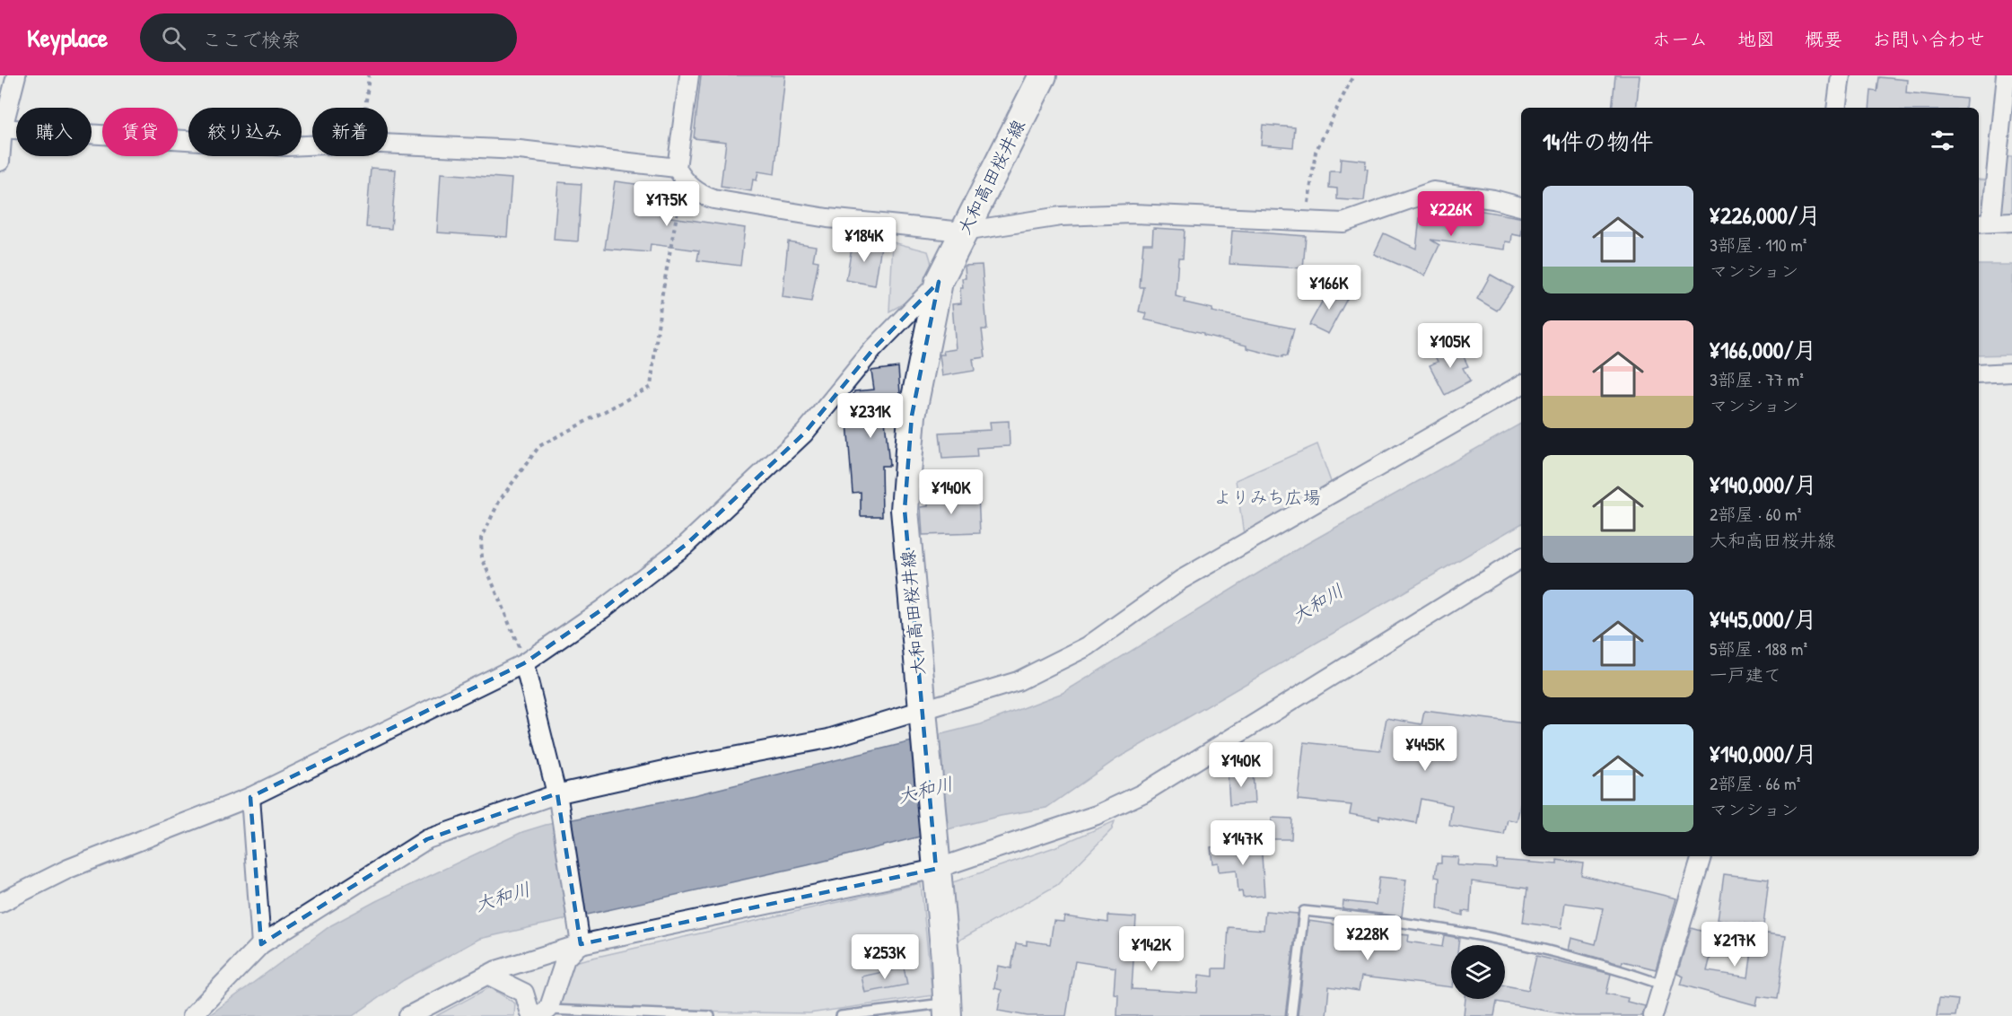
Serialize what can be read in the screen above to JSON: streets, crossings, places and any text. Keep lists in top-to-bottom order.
{
  "streets": {
    "main road": ["大和高田桜井線"]
  },
  "water": ["大和川"],
  "parks": ["よりみち広場"],
  "page": {
    "header": "Keyplace",
    "search": "ここで検索",
    "nav": [
      "ホーム",
      "地図",
      "概要",
      "お問い合わせ"
    ],
    "chip": [
      "購入",
      "賃貸",
      "絞り込み",
      "新着"
    ],
    "heading": "14件の物件",
    "list": [
      {
        "name": "¥226,000/月",
        "note": "3部屋 · 110 m² · マンション"
      },
      {
        "name": "¥166,000/月",
        "note": "3部屋 · 77 m² · マンション"
      },
      {
        "name": "¥140,000/月",
        "note": "2部屋 · 60 m² · 大和高田桜井線"
      },
      {
        "name": "¥445,000/月",
        "note": "5部屋 · 188 m² · 一戸建て"
      },
      {
        "name": "¥140,000/月",
        "note": "2部屋 · 66 m² · マンション"
      }
    ],
    "price": [
      "¥175K",
      "¥226K",
      "¥184K",
      "¥166K",
      "¥105K",
      "¥231K",
      "¥140K",
      "¥445K",
      "¥140K",
      "¥147K",
      "¥228K",
      "¥217K",
      "¥142K",
      "¥253K"
    ]
  }
}
